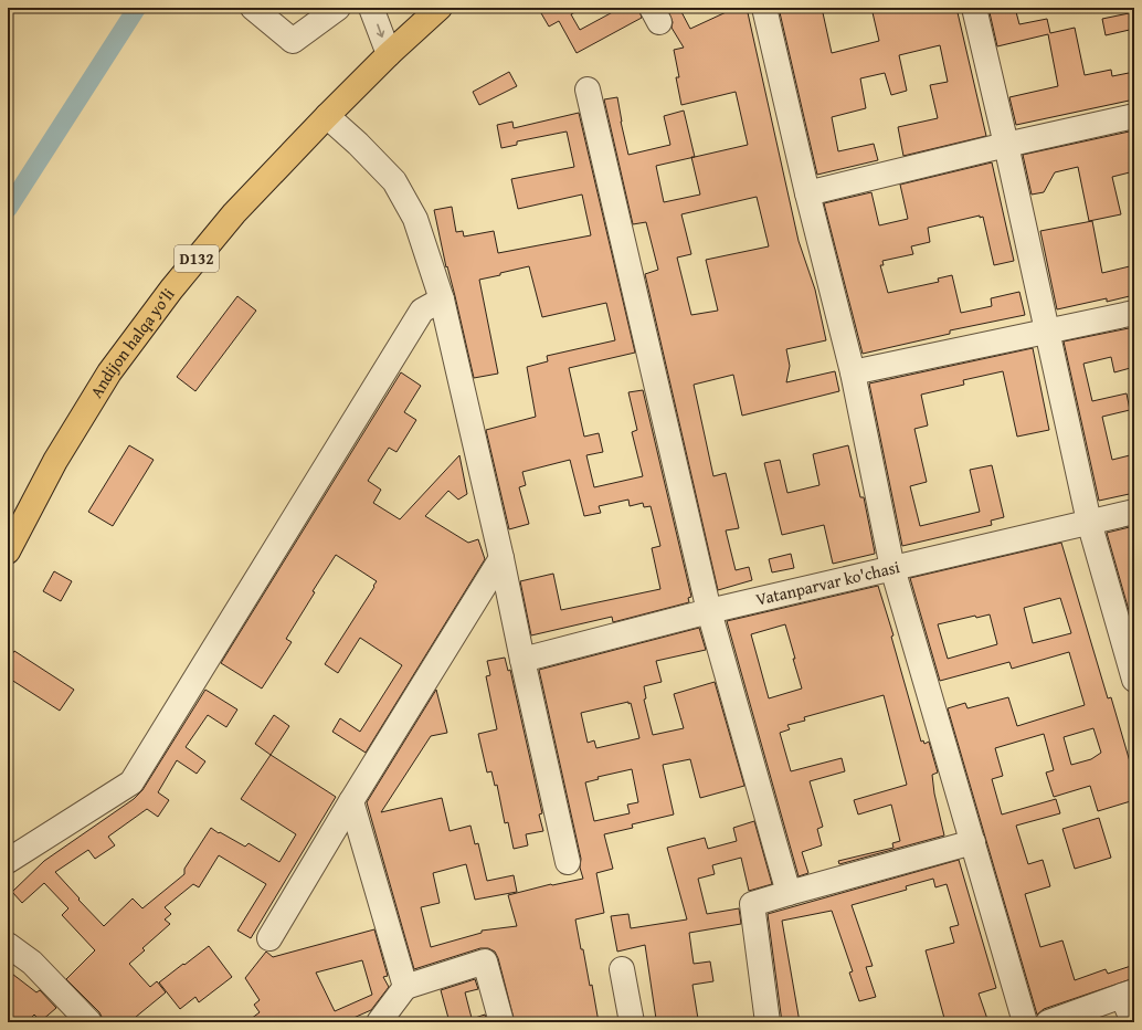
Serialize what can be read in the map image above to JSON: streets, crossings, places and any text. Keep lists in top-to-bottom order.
{
  "streets": {
    "highway": ["D132", "Andijon halqa yo‘li"],
    "street": ["Vatanparvar ko'chasi"]
  }
}
